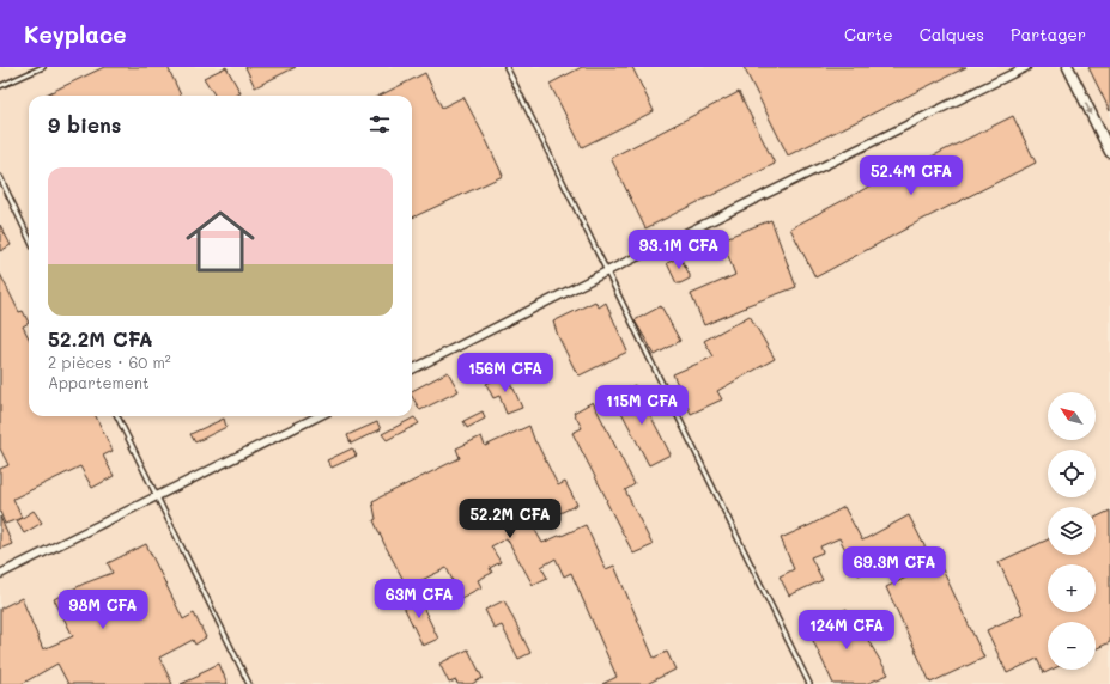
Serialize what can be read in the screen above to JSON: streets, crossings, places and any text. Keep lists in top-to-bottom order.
{
  "north": "top left",
  "page": {
    "header": "Keyplace",
    "nav": ["Carte", "Calques", "Partager"],
    "heading": "9 biens",
    "list": [
      {
        "name": "52.2M CFA",
        "note": "2 pièces · 60 m² · Appartement"
      }
    ],
    "price": [
      "52.4M CFA",
      "93.1M CFA",
      "156M CFA",
      "115M CFA",
      "52.2M CFA",
      "69.3M CFA",
      "63M CFA",
      "98M CFA",
      "124M CFA"
    ],
    "map_buttons": ["+", "−"]
  }
}
